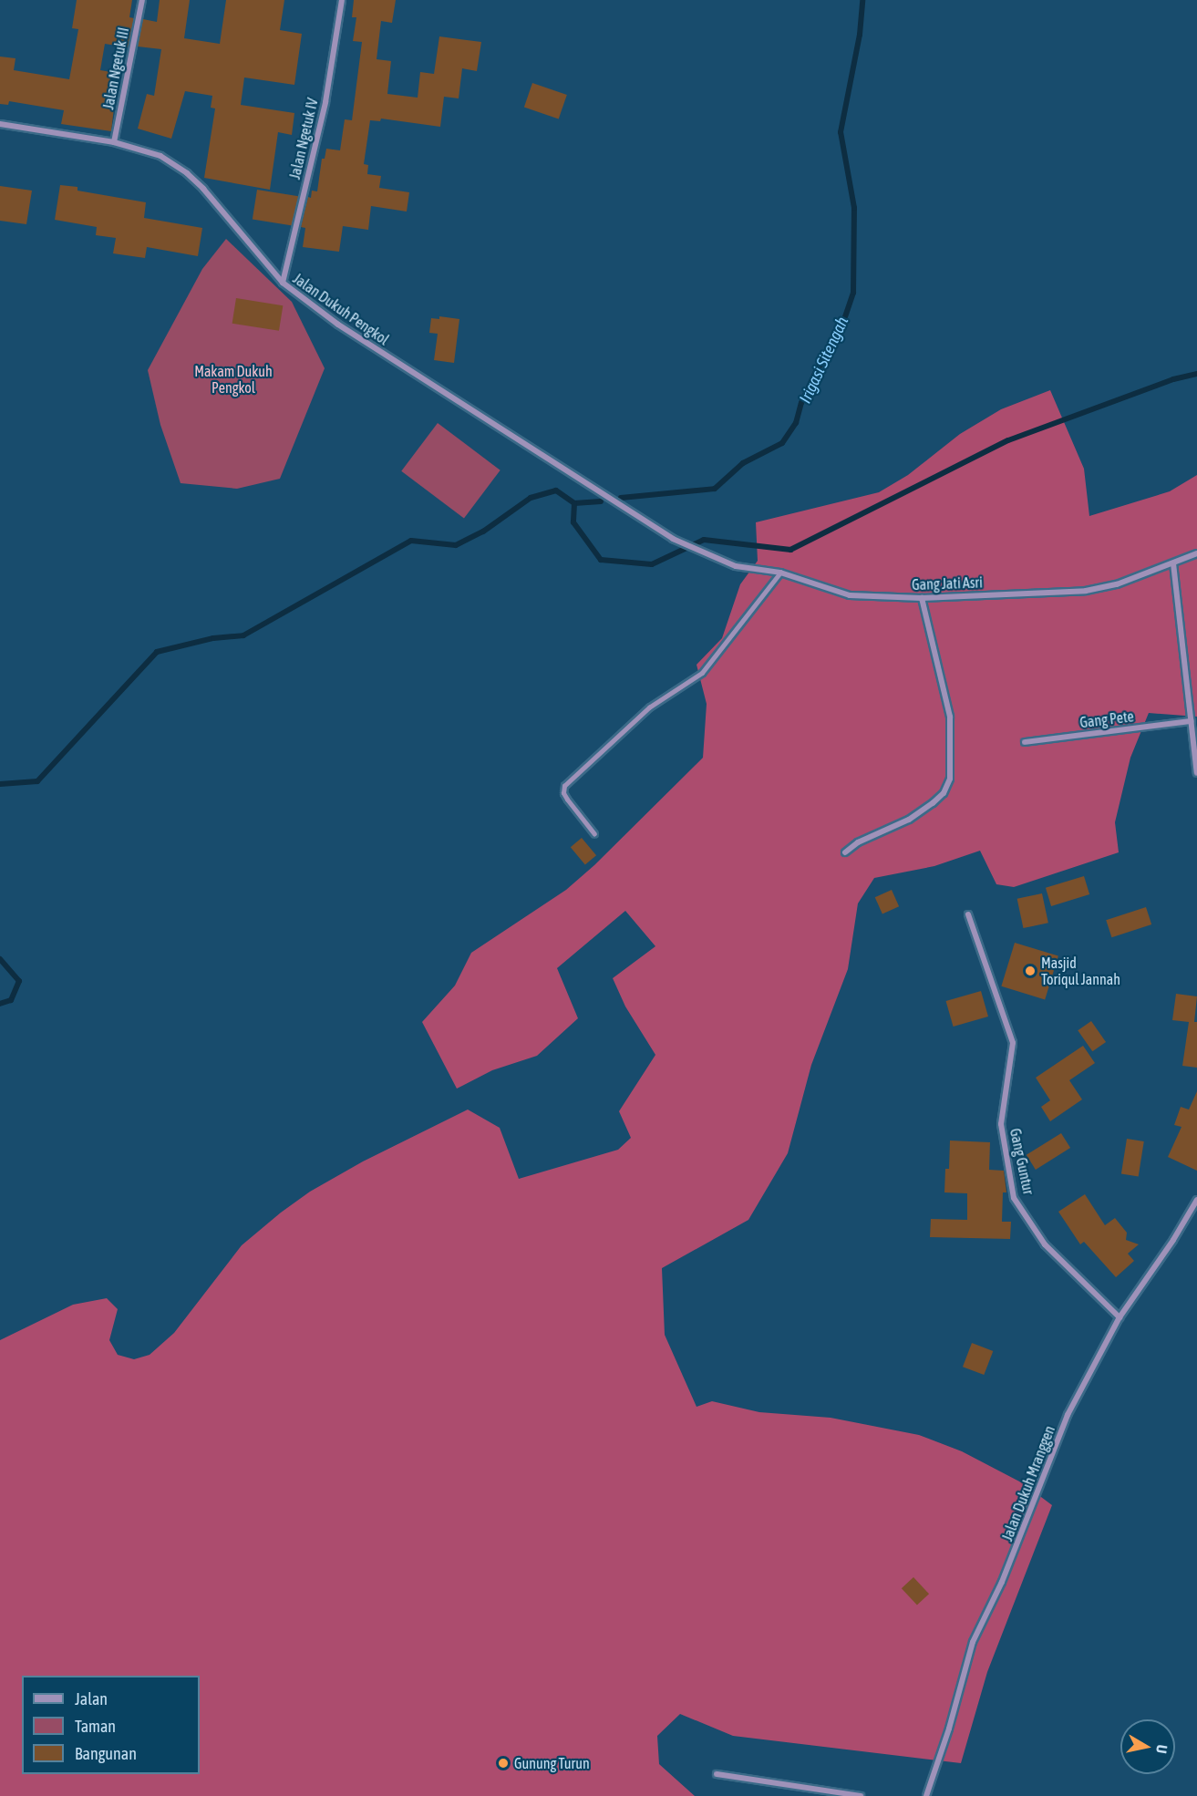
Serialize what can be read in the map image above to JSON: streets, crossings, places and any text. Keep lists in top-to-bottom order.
{
  "streets": {
    "street": [
      "Jalan Ngetuk III",
      "Jalan Ngetuk IV",
      "Jalan Dukuh Pengkol",
      "Gang Jati Asri",
      "Gang Pete",
      "Gang Guntur",
      "Jalan Dukuh Mranggen"
    ]
  },
  "crossings": [
    ["Jalan Ngetuk III", "Jalan Dukuh Pengkol"],
    ["Jalan Ngetuk IV", "Jalan Dukuh Pengkol"],
    ["Jalan Dukuh Pengkol", "Gang Jati Asri"],
    ["Gang Guntur", "Jalan Dukuh Mranggen"]
  ],
  "water": ["Irigasi Sitengah"],
  "parks": ["Makam Dukuh Pengkol"],
  "places": ["Masjid Toriqul Jannah", "Gunung Turun"],
  "legend": ["Jalan", "Taman", "Bangunan"],
  "north": "right"
}
